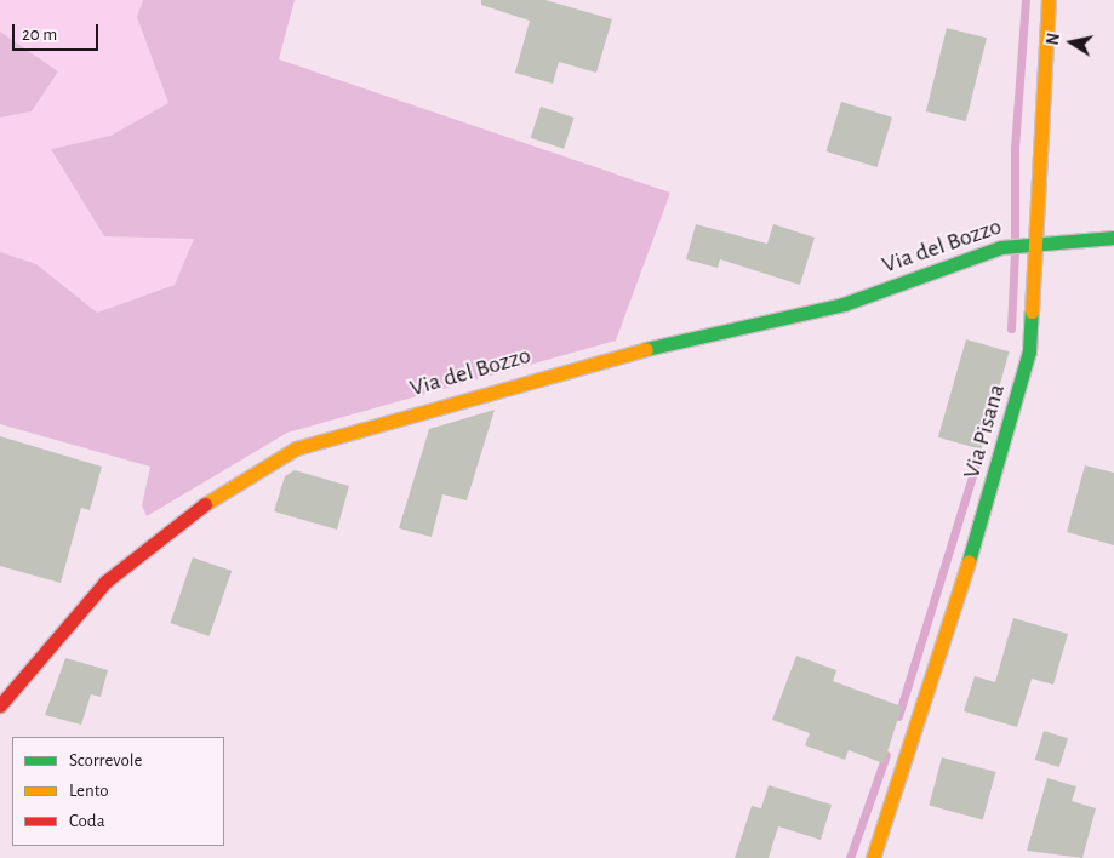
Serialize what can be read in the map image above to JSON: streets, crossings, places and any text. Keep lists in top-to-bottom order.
{
  "streets": {
    "street": ["Via del Bozzo", "Via Pisana"]
  },
  "crossings": [
    ["Via del Bozzo", "Via Pisana"]
  ],
  "legend": ["Scorrevole", "Lento", "Coda"],
  "scale_bar": "20 m",
  "north": "left"
}
